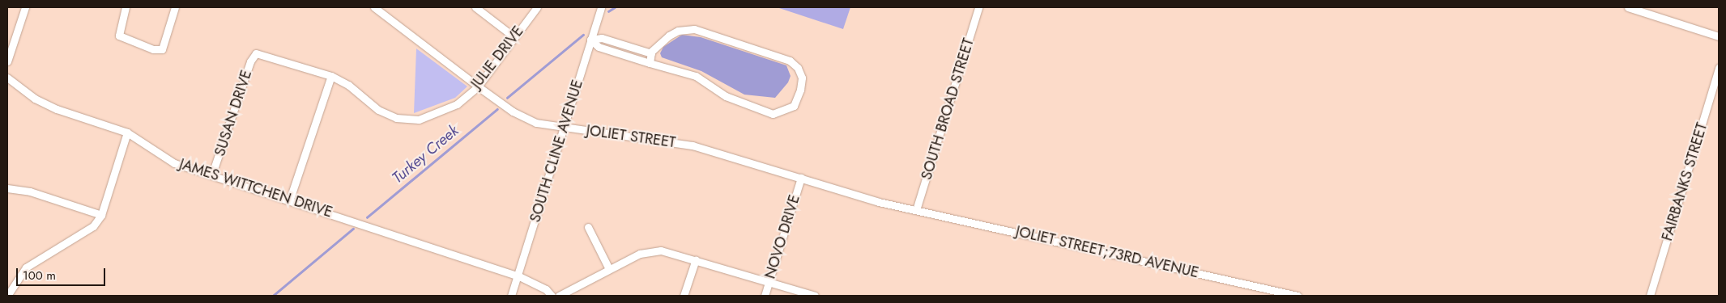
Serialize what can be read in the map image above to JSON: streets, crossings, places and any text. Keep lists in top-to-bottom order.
{
  "streets": {
    "street": [
      "JULIE DRIVE",
      "SOUTH BROAD STREET",
      "SUSAN DRIVE",
      "JOLIET STREET",
      "SOUTH CLINE AVENUE",
      "FAIRBANKS STREET",
      "JAMES WITTCHEN DRIVE",
      "NOVO DRIVE",
      "JOLIET STREET;73RD AVENUE"
    ]
  },
  "crossings": [
    ["JULIE DRIVE", "SUSAN DRIVE"],
    ["JULIE DRIVE", "JOLIET STREET"],
    ["SOUTH BROAD STREET", "JOLIET STREET"],
    ["SOUTH BROAD STREET", "JOLIET STREET;73RD AVENUE"],
    ["SUSAN DRIVE", "JAMES WITTCHEN DRIVE"],
    ["JOLIET STREET", "SOUTH CLINE AVENUE"],
    ["JOLIET STREET", "NOVO DRIVE"],
    ["JOLIET STREET", "JOLIET STREET;73RD AVENUE"],
    ["SOUTH CLINE AVENUE", "JAMES WITTCHEN DRIVE"]
  ],
  "water": ["Turkey Creek"],
  "scale_bar": "100 m"
}
